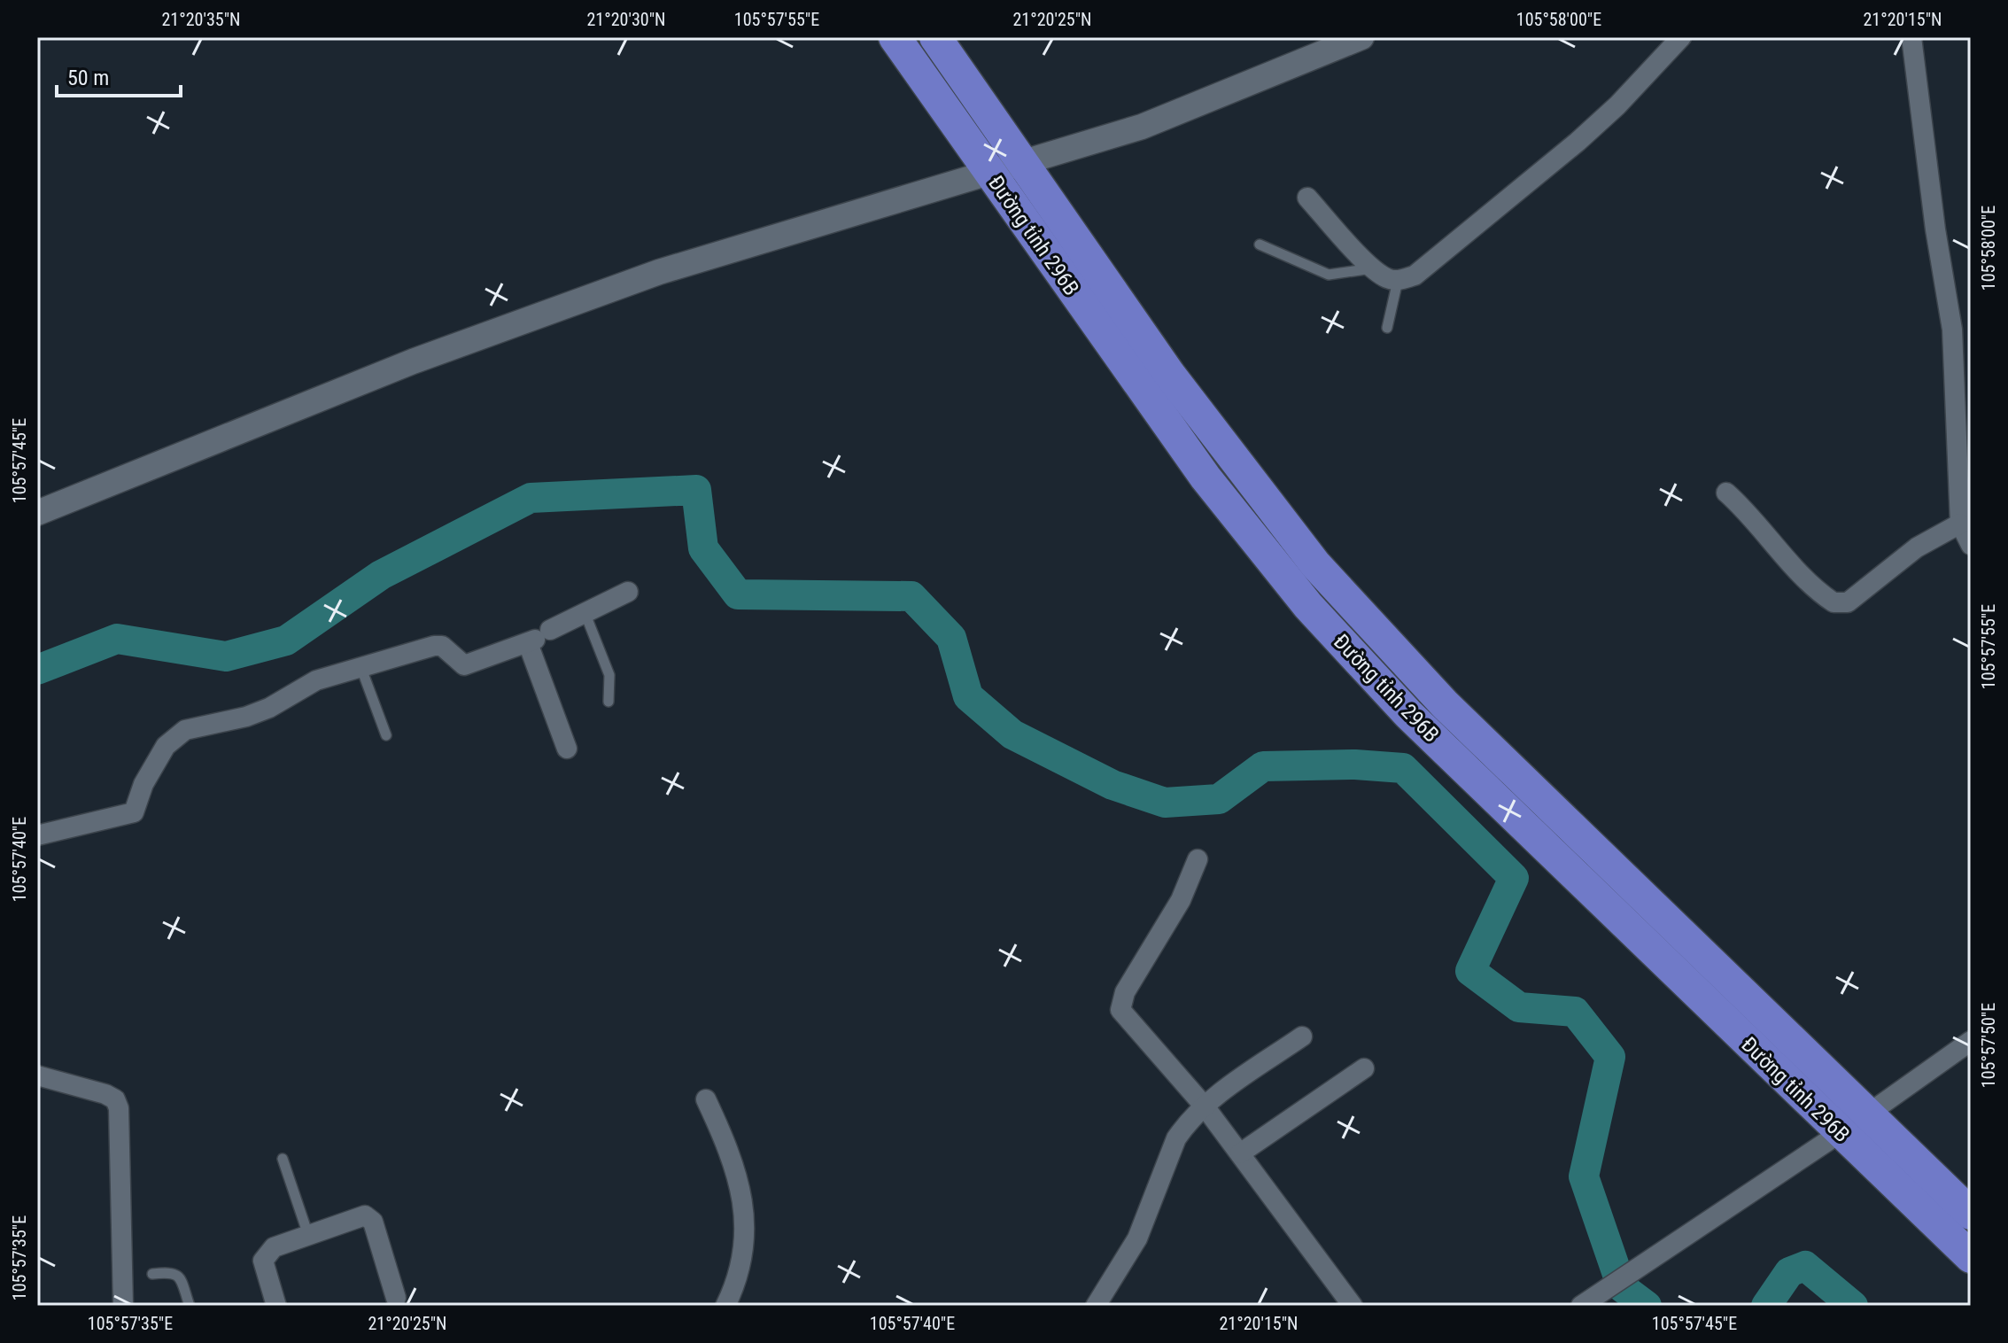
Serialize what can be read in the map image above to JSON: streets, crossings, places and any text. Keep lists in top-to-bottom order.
{
  "streets": {
    "main road": ["Đường tỉnh 296B"]
  },
  "scale_bar": "50 m",
  "coordinates": [
    "21°20'35\"N",
    "21°20'30\"N",
    "105°57'55\"E",
    "21°20'25\"N",
    "105°58'00\"E",
    "21°20'15\"N",
    "105°57'45\"E",
    "105°57'40\"E",
    "105°57'50\"E",
    "105°57'35\"E"
  ]
}
